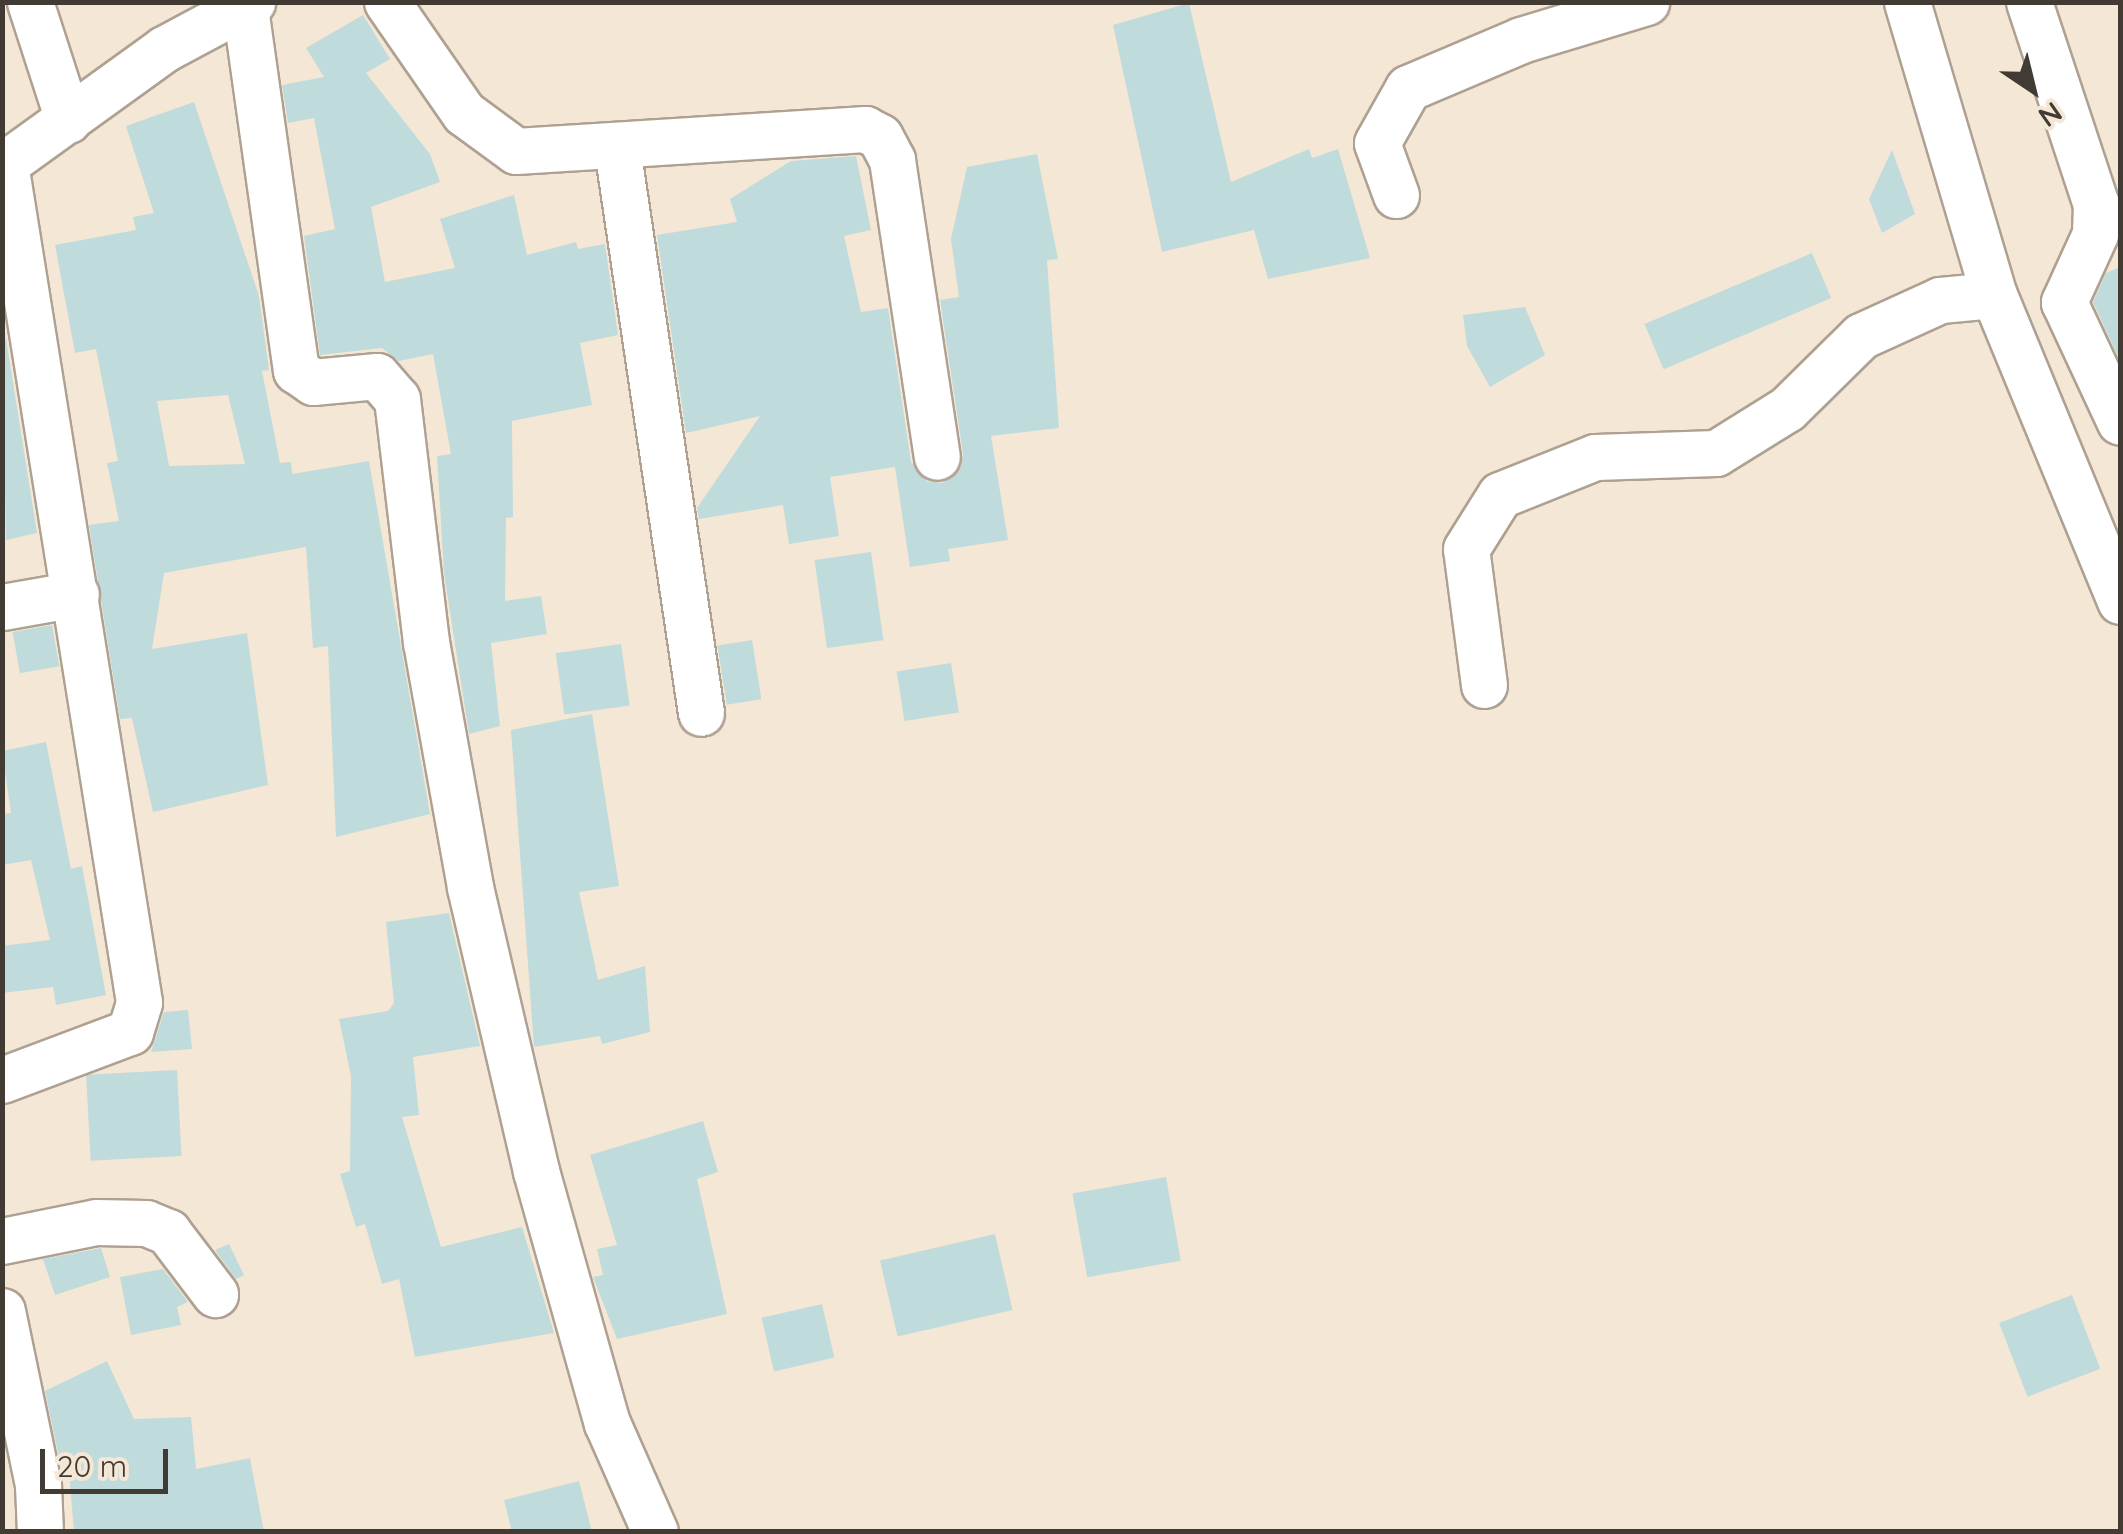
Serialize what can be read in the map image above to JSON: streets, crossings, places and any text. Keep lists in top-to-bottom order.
{
  "scale_bar": "20 m",
  "north": "bottom right"
}
